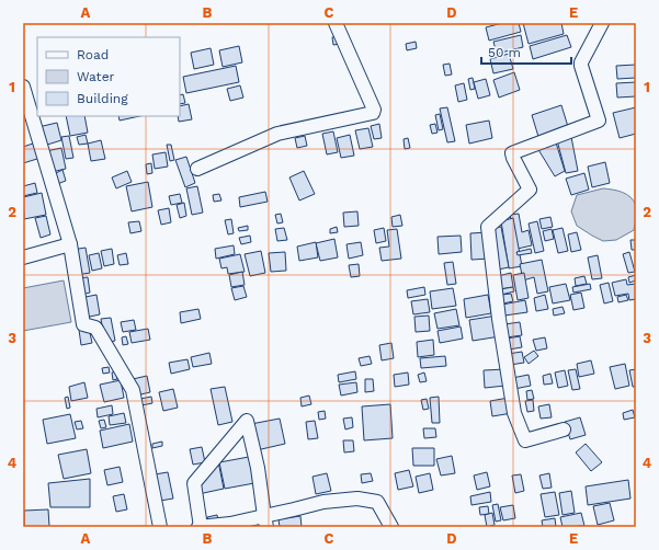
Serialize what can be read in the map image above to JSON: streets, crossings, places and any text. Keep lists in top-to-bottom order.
{
  "legend": ["Road", "Water", "Building"],
  "scale_bar": "50 m",
  "grid": {
    "columns": [
      "A",
      "B",
      "C",
      "D",
      "E"
    ],
    "rows": [
      "1",
      "2",
      "3",
      "4"
    ]
  }
}
